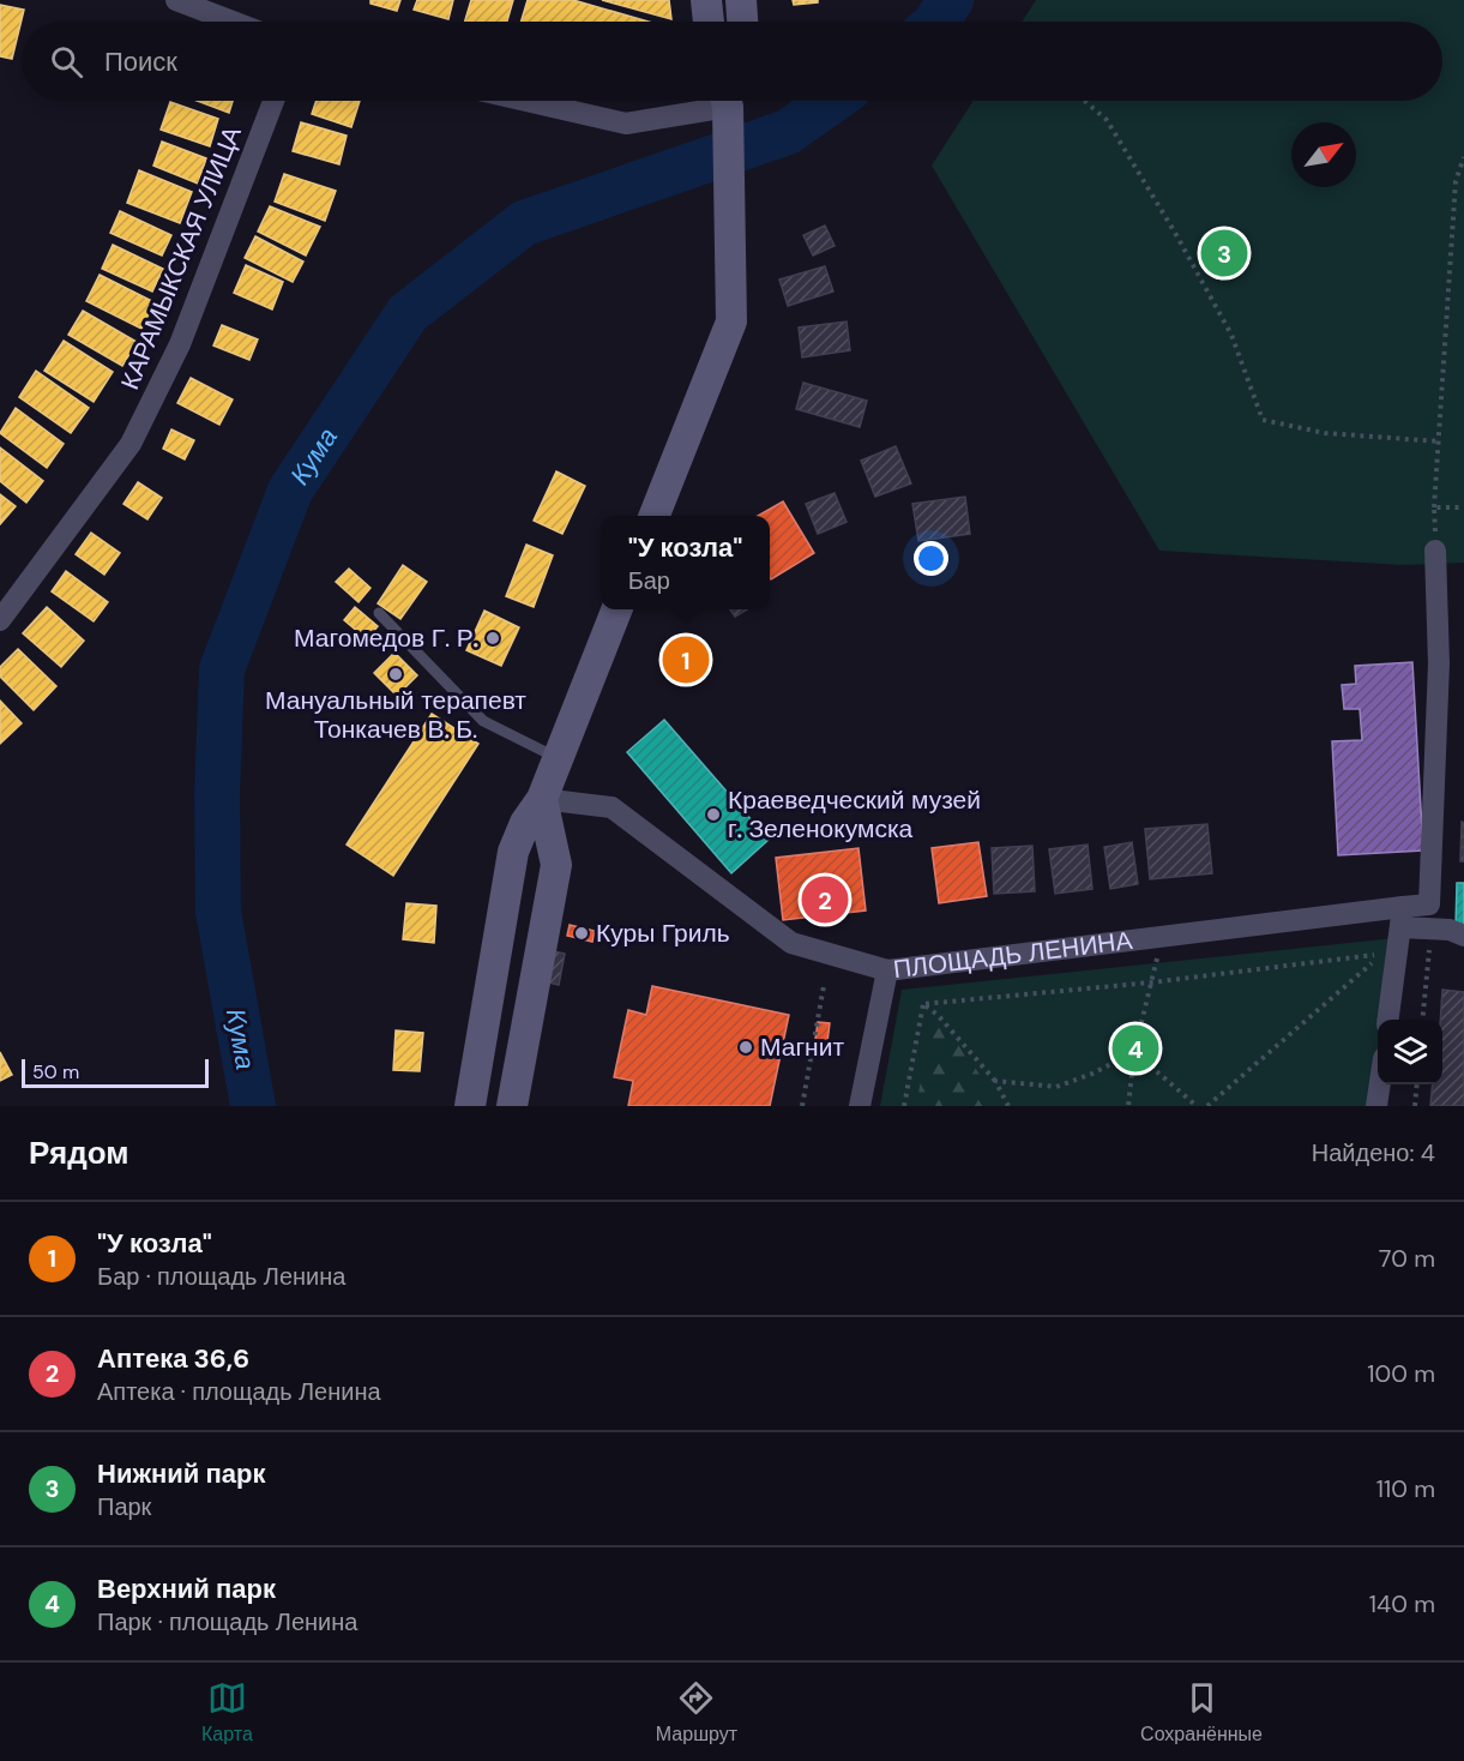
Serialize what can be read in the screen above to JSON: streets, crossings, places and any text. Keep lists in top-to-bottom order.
{
  "streets": {
    "street": ["КАРАМЫКСКАЯ УЛИЦА", "ПЛОЩАДЬ ЛЕНИНА"]
  },
  "water": ["Кума"],
  "places": [
    "Магомедов Г. Р.",
    "Мануальный терапевт Тонкачев В. Б.",
    "Краеведческий музей г. Зеленокумска",
    "Куры Гриль",
    "Магнит"
  ],
  "scale_bar": "50 m",
  "north": "top right",
  "page": {
    "search": "Поиск",
    "pins": [
      "3",
      "1",
      "2",
      "4"
    ],
    "popup": ["\"У козла\"", "Бар"],
    "scale": "50 m",
    "heading": ["Рядом", "Найдено: 4"],
    "list": [
      {
        "mark": "1",
        "name": "\"У козла\"",
        "note": "Бар · площадь Ленина",
        "value": "70 m"
      },
      {
        "mark": "2",
        "name": "Аптека 36,6",
        "note": "Аптека · площадь Ленина",
        "value": "100 m"
      },
      {
        "mark": "3",
        "name": "Нижний парк",
        "note": "Парк",
        "value": "110 m"
      },
      {
        "mark": "4",
        "name": "Верхний парк",
        "note": "Парк · площадь Ленина",
        "value": "140 m"
      }
    ],
    "nav": ["Карта", "Маршрут", "Сохранённые"]
  }
}
